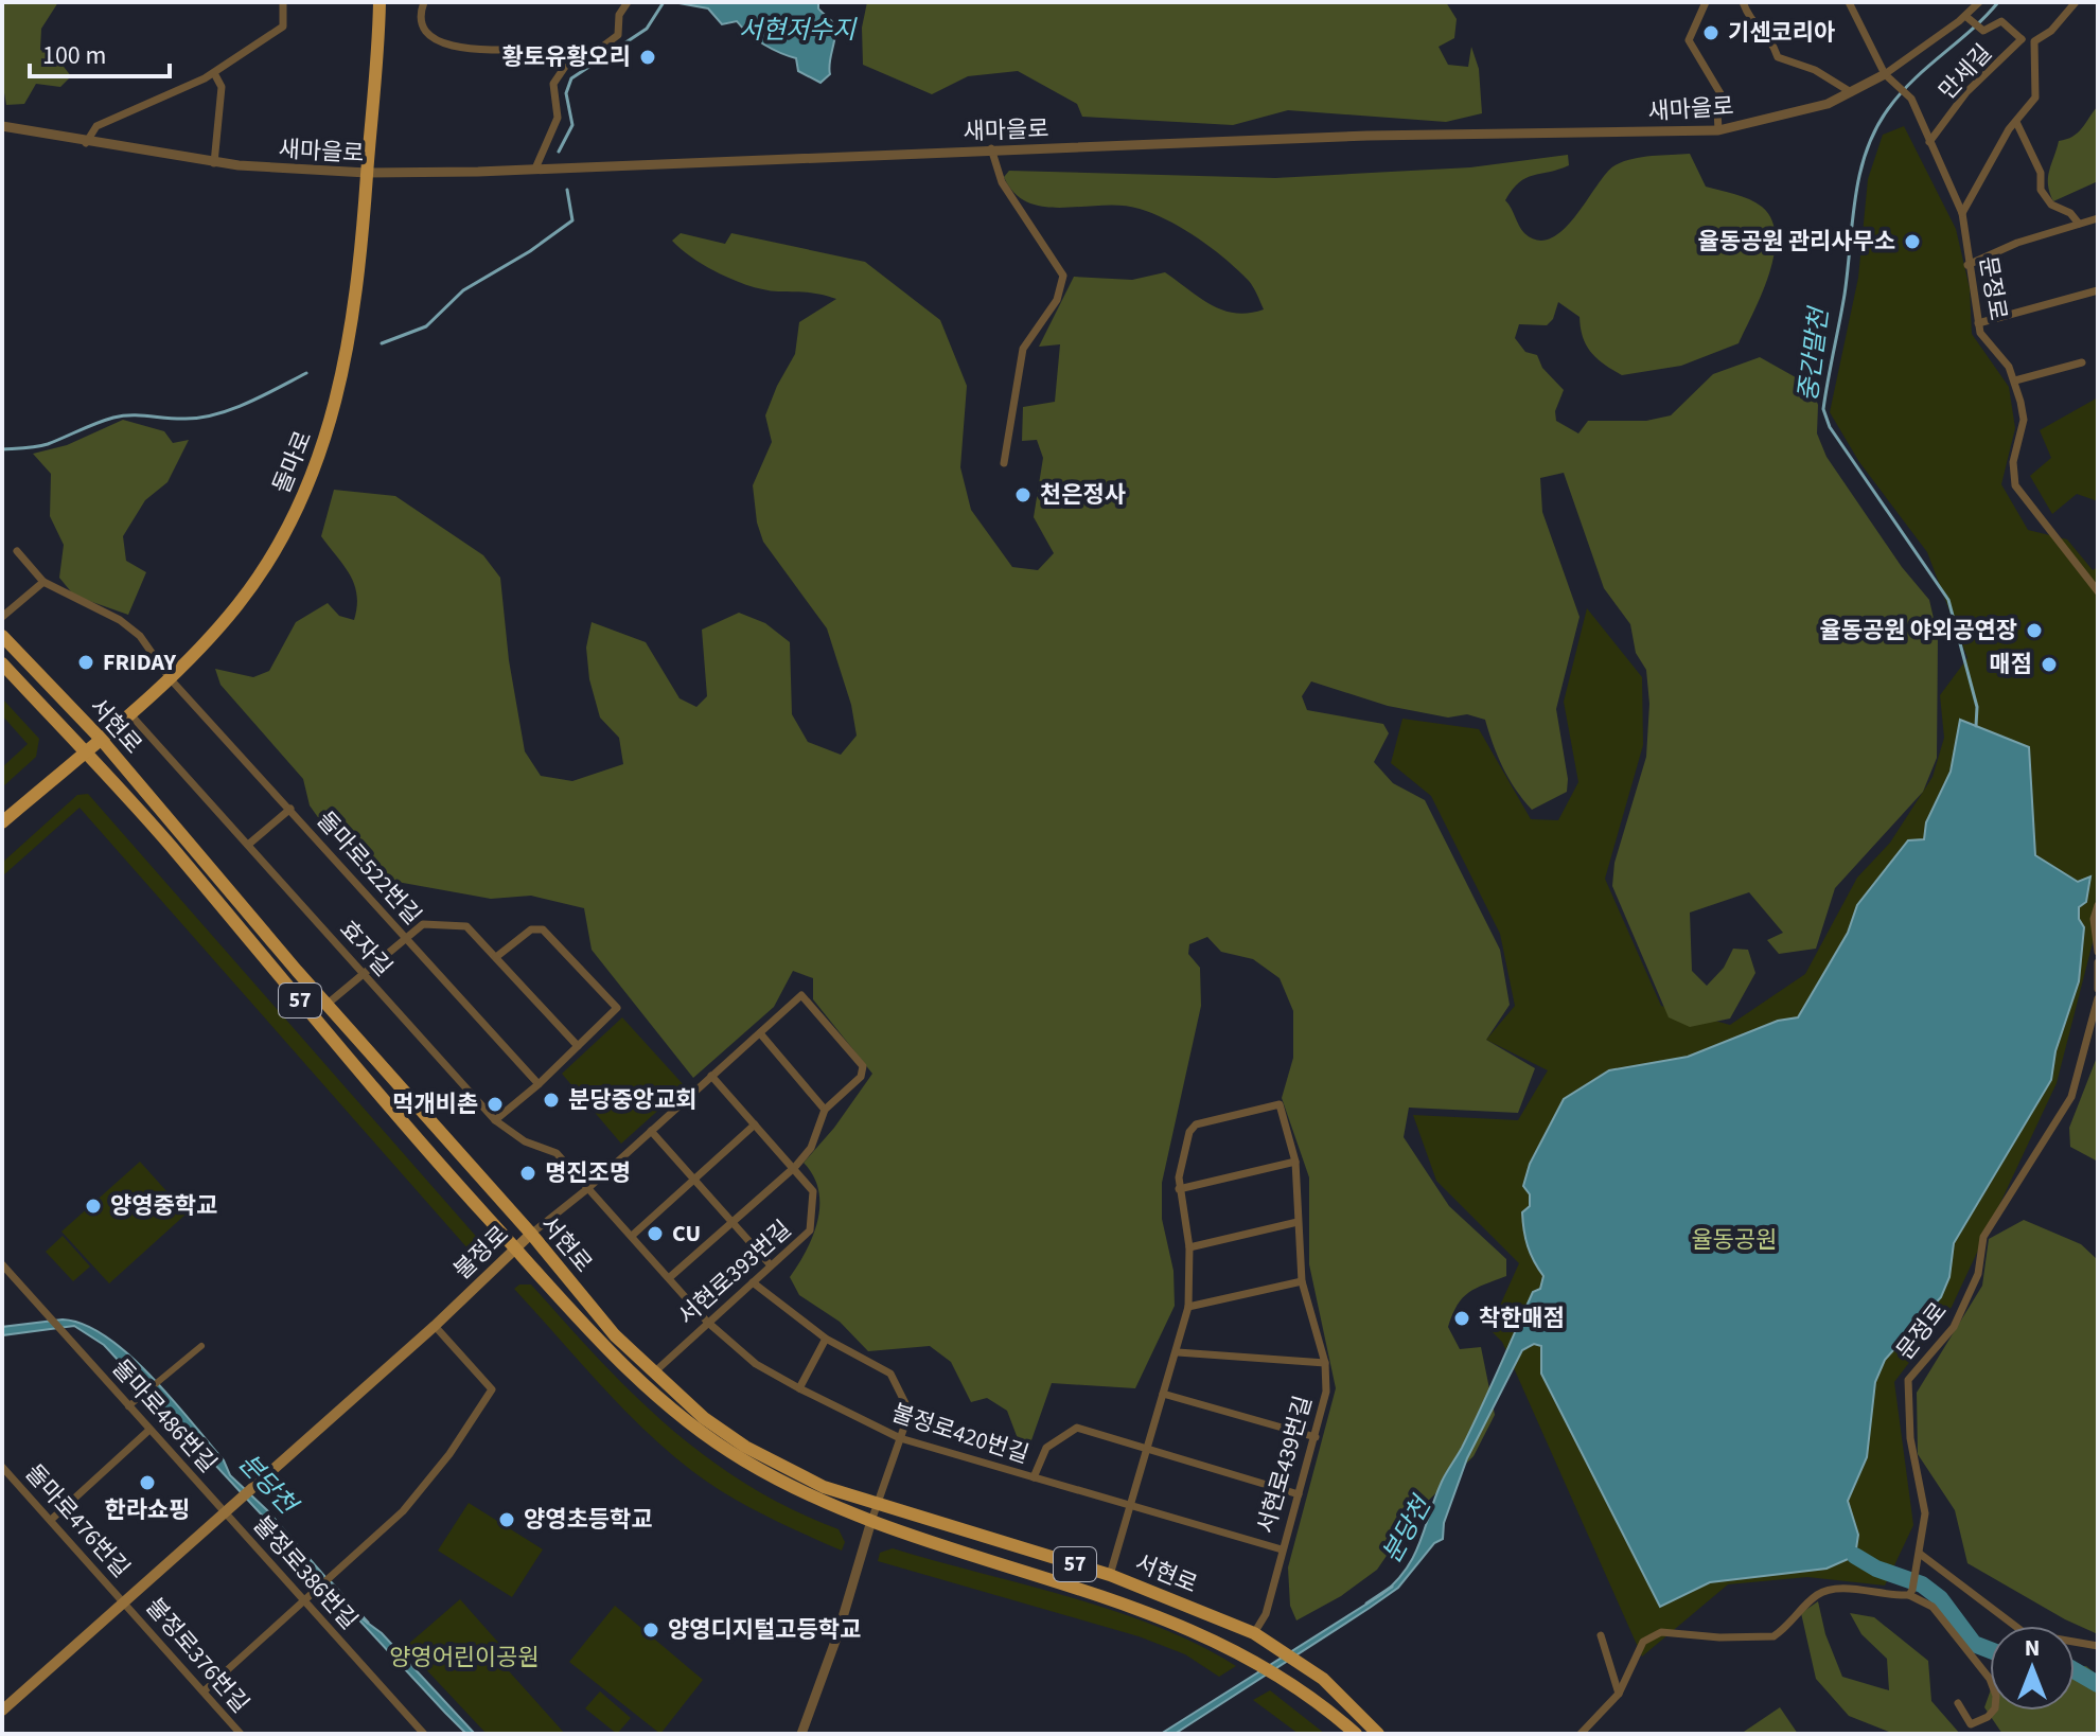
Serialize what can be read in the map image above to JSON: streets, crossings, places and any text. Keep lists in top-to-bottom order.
{
  "streets": {
    "main road": [
      "돌마로",
      "서현로",
      "57",
      "불정로"
    ],
    "street": [
      "만세길",
      "새마을로",
      "문정로",
      "돌마로522번길",
      "효자길",
      "서현로393번길",
      "돌마로486번길",
      "불정로420번길",
      "서현로439번길",
      "돌마로476번길",
      "불정로386번길",
      "불정로376번길"
    ]
  },
  "crossings": [
    ["만세길", "문정로"],
    ["새마을로", "문정로"],
    ["새마을로", "돌마로"],
    ["돌마로", "서현로"],
    ["돌마로", "돌마로522번길"],
    ["돌마로", "효자길"],
    ["서현로", "57"],
    ["서현로", "불정로"],
    ["서현로", "서현로393번길"],
    ["서현로", "서현로439번길"],
    ["효자길", "불정로"],
    ["효자길", "불정로420번길"],
    ["57", "서현로439번길"],
    ["불정로", "서현로393번길"],
    ["불정로", "돌마로486번길"],
    ["불정로", "불정로420번길"],
    ["불정로", "불정로386번길"],
    ["서현로393번길", "불정로420번길"],
    ["돌마로486번길", "불정로386번길"],
    ["불정로420번길", "서현로439번길"],
    ["돌마로476번길", "불정로376번길"]
  ],
  "water": ["서현저수지", "중간말천", "분당천"],
  "parks": ["율동공원", "양영어린이공원"],
  "places": [
    "기센코리아",
    "황토유황오리",
    "율동공원 관리사무소",
    "천은정사",
    "율동공원 야외공연장",
    "FRIDAY",
    "매점",
    "분당중앙교회",
    "먹개비촌",
    "명진조명",
    "양영중학교",
    "CU",
    "착한매점",
    "한라쇼핑",
    "양영초등학교",
    "양영디지털고등학교"
  ],
  "scale_bar": "100 m",
  "north": "top"
}
